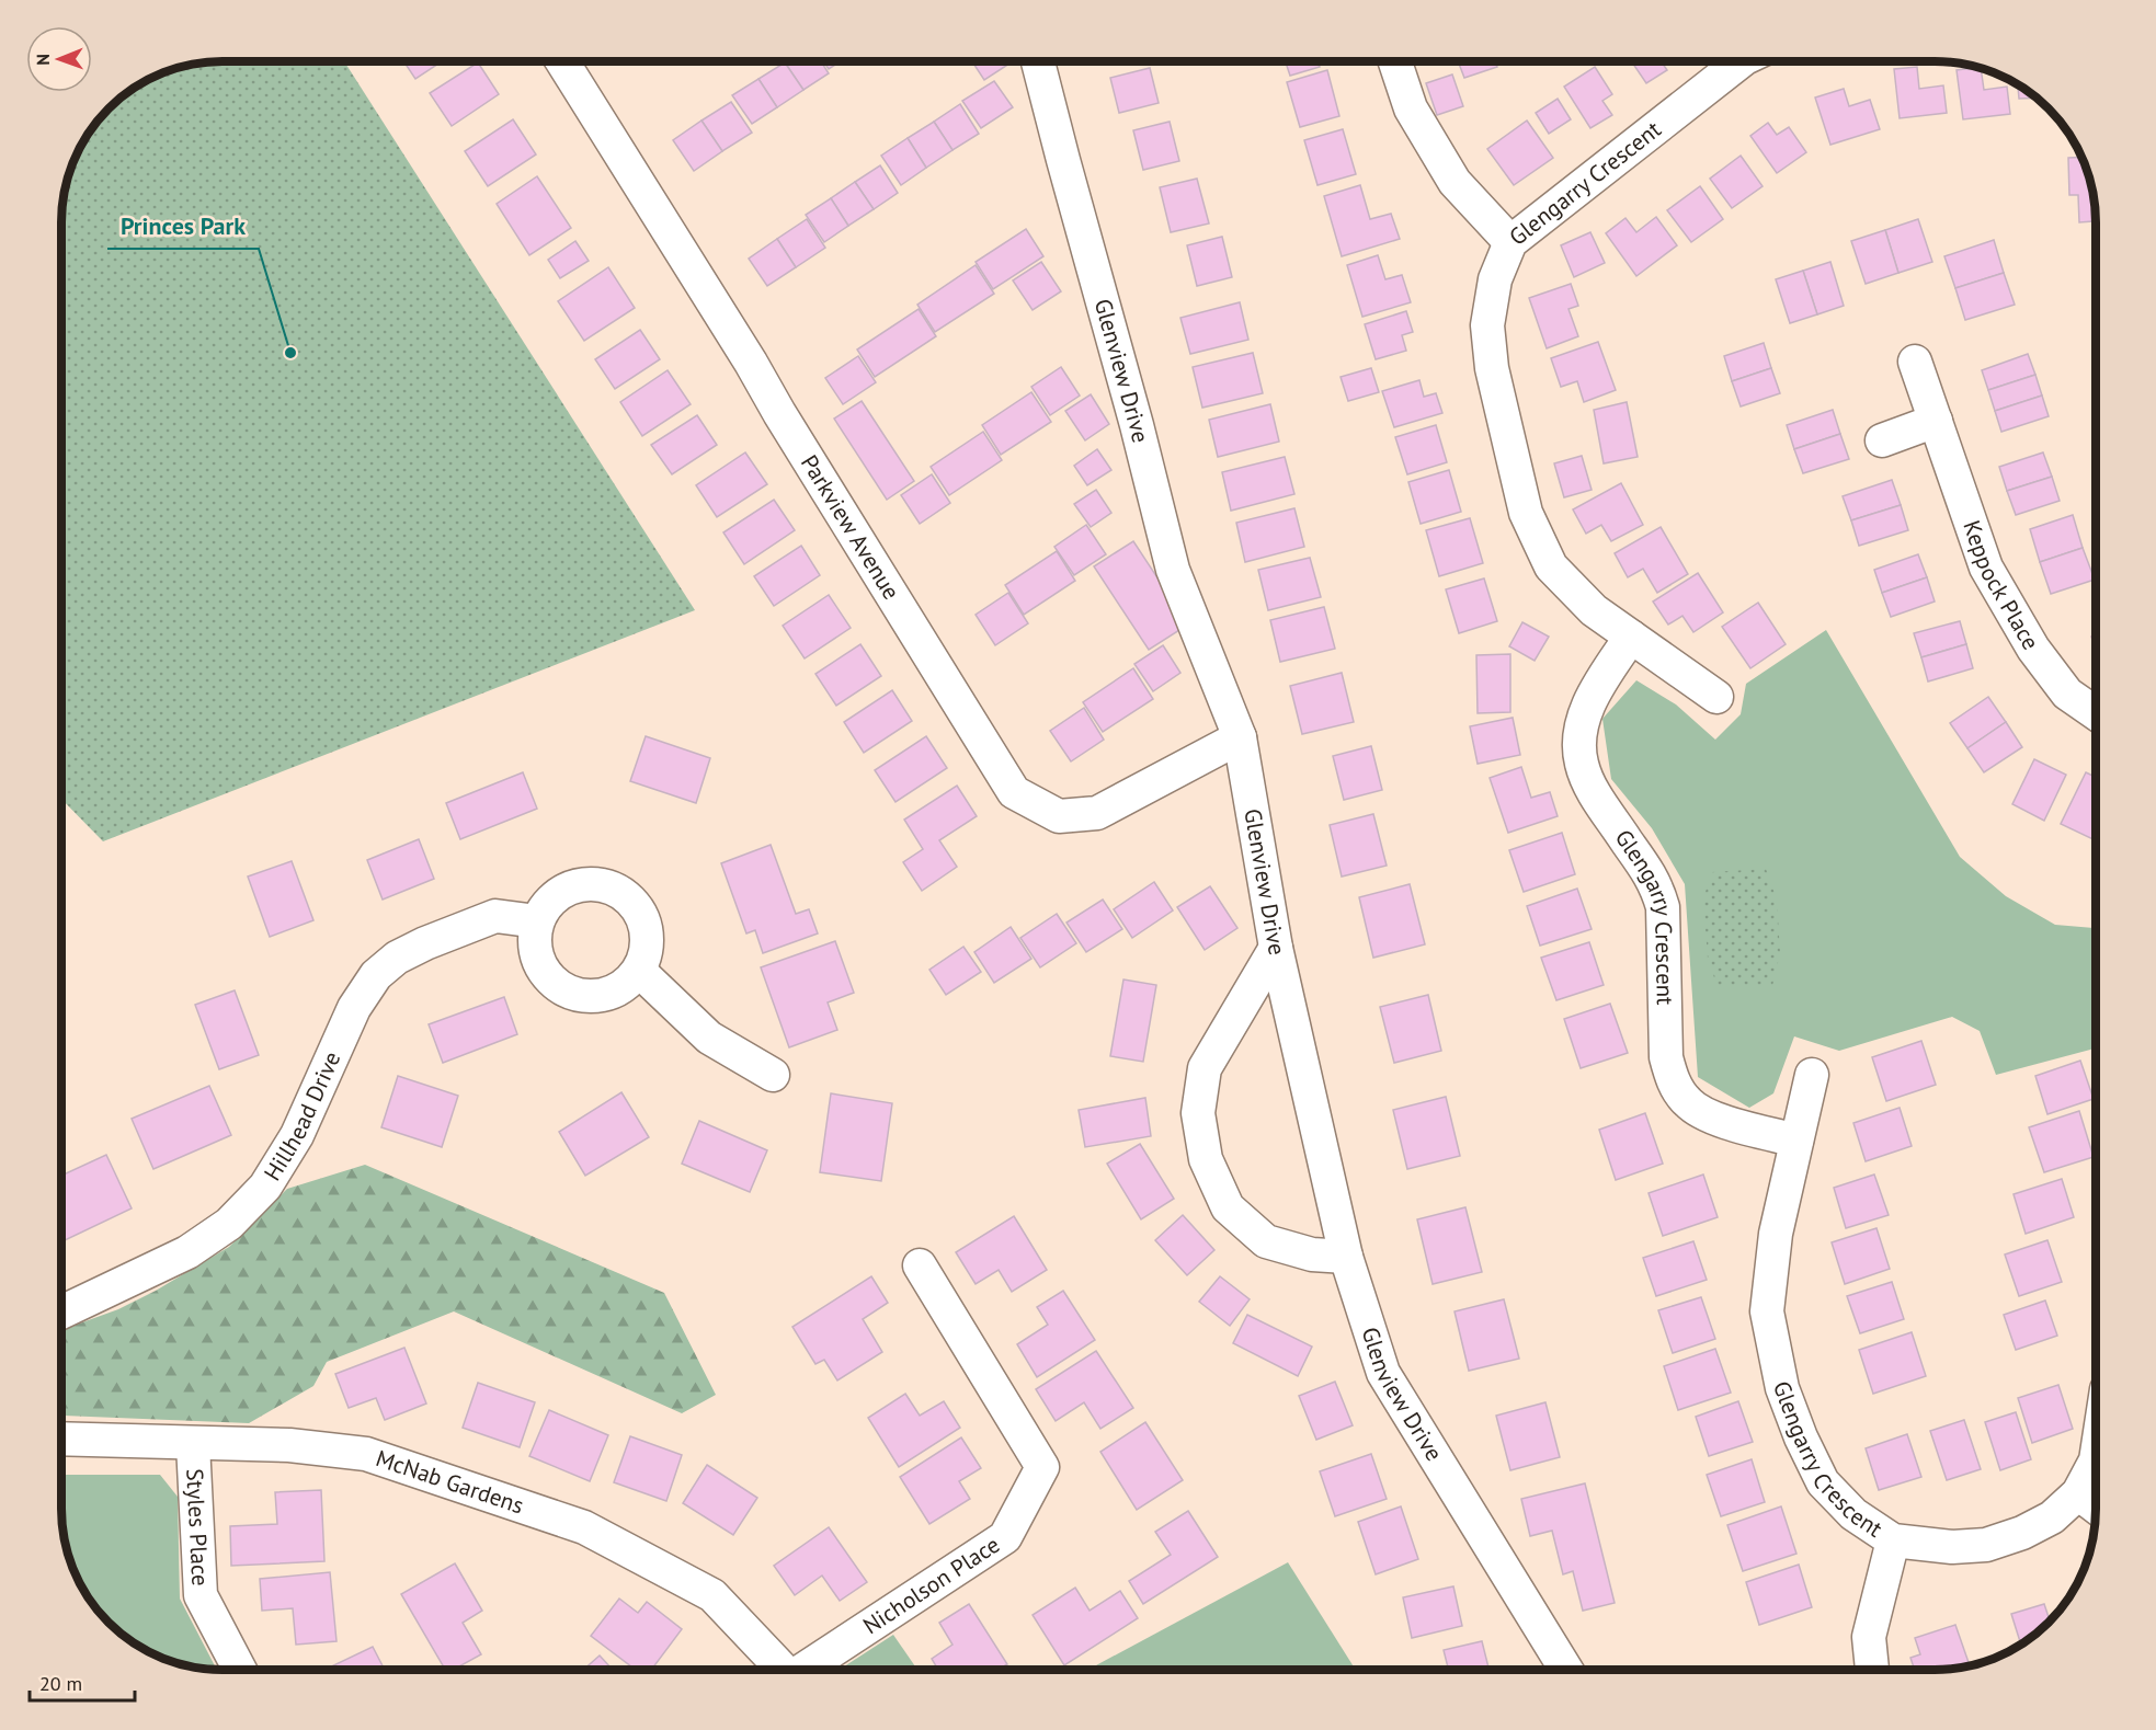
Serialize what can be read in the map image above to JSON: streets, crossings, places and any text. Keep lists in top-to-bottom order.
{
  "streets": {
    "street": [
      "Glengarry Crescent",
      "Glenview Drive",
      "Parkview Avenue",
      "Keppock Place",
      "Hillhead Drive",
      "McNab Gardens",
      "Styles Place",
      "Nicholson Place"
    ]
  },
  "crossings": [
    ["Glenview Drive", "Parkview Avenue"],
    ["McNab Gardens", "Styles Place"]
  ],
  "places": ["Princes Park"],
  "scale_bar": "20 m",
  "north": "left"
}
